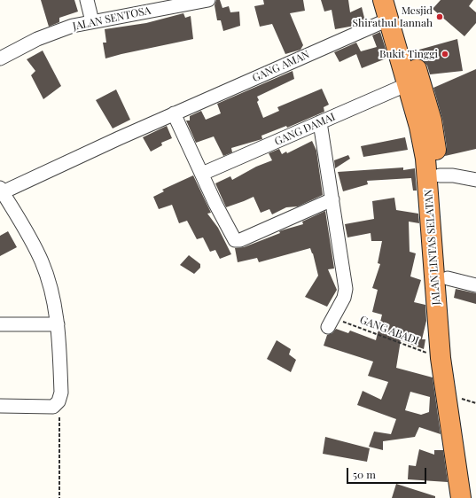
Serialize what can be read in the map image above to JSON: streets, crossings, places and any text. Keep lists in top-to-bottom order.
{
  "streets": {
    "highway": ["JALAN LINTAS SELATAN"],
    "street": ["JALAN SENTOSA", "GANG AMAN", "GANG DAMAI"],
    "path": ["GANG ABADI"]
  },
  "crossings": [
    ["GANG AMAN", "JALAN LINTAS SELATAN"],
    ["GANG DAMAI", "JALAN LINTAS SELATAN"],
    ["JALAN LINTAS SELATAN", "GANG ABADI"]
  ],
  "places": ["Mesjid Shirathul Iannah", "Bukit Tinggi"],
  "scale_bar": "50 m"
}
